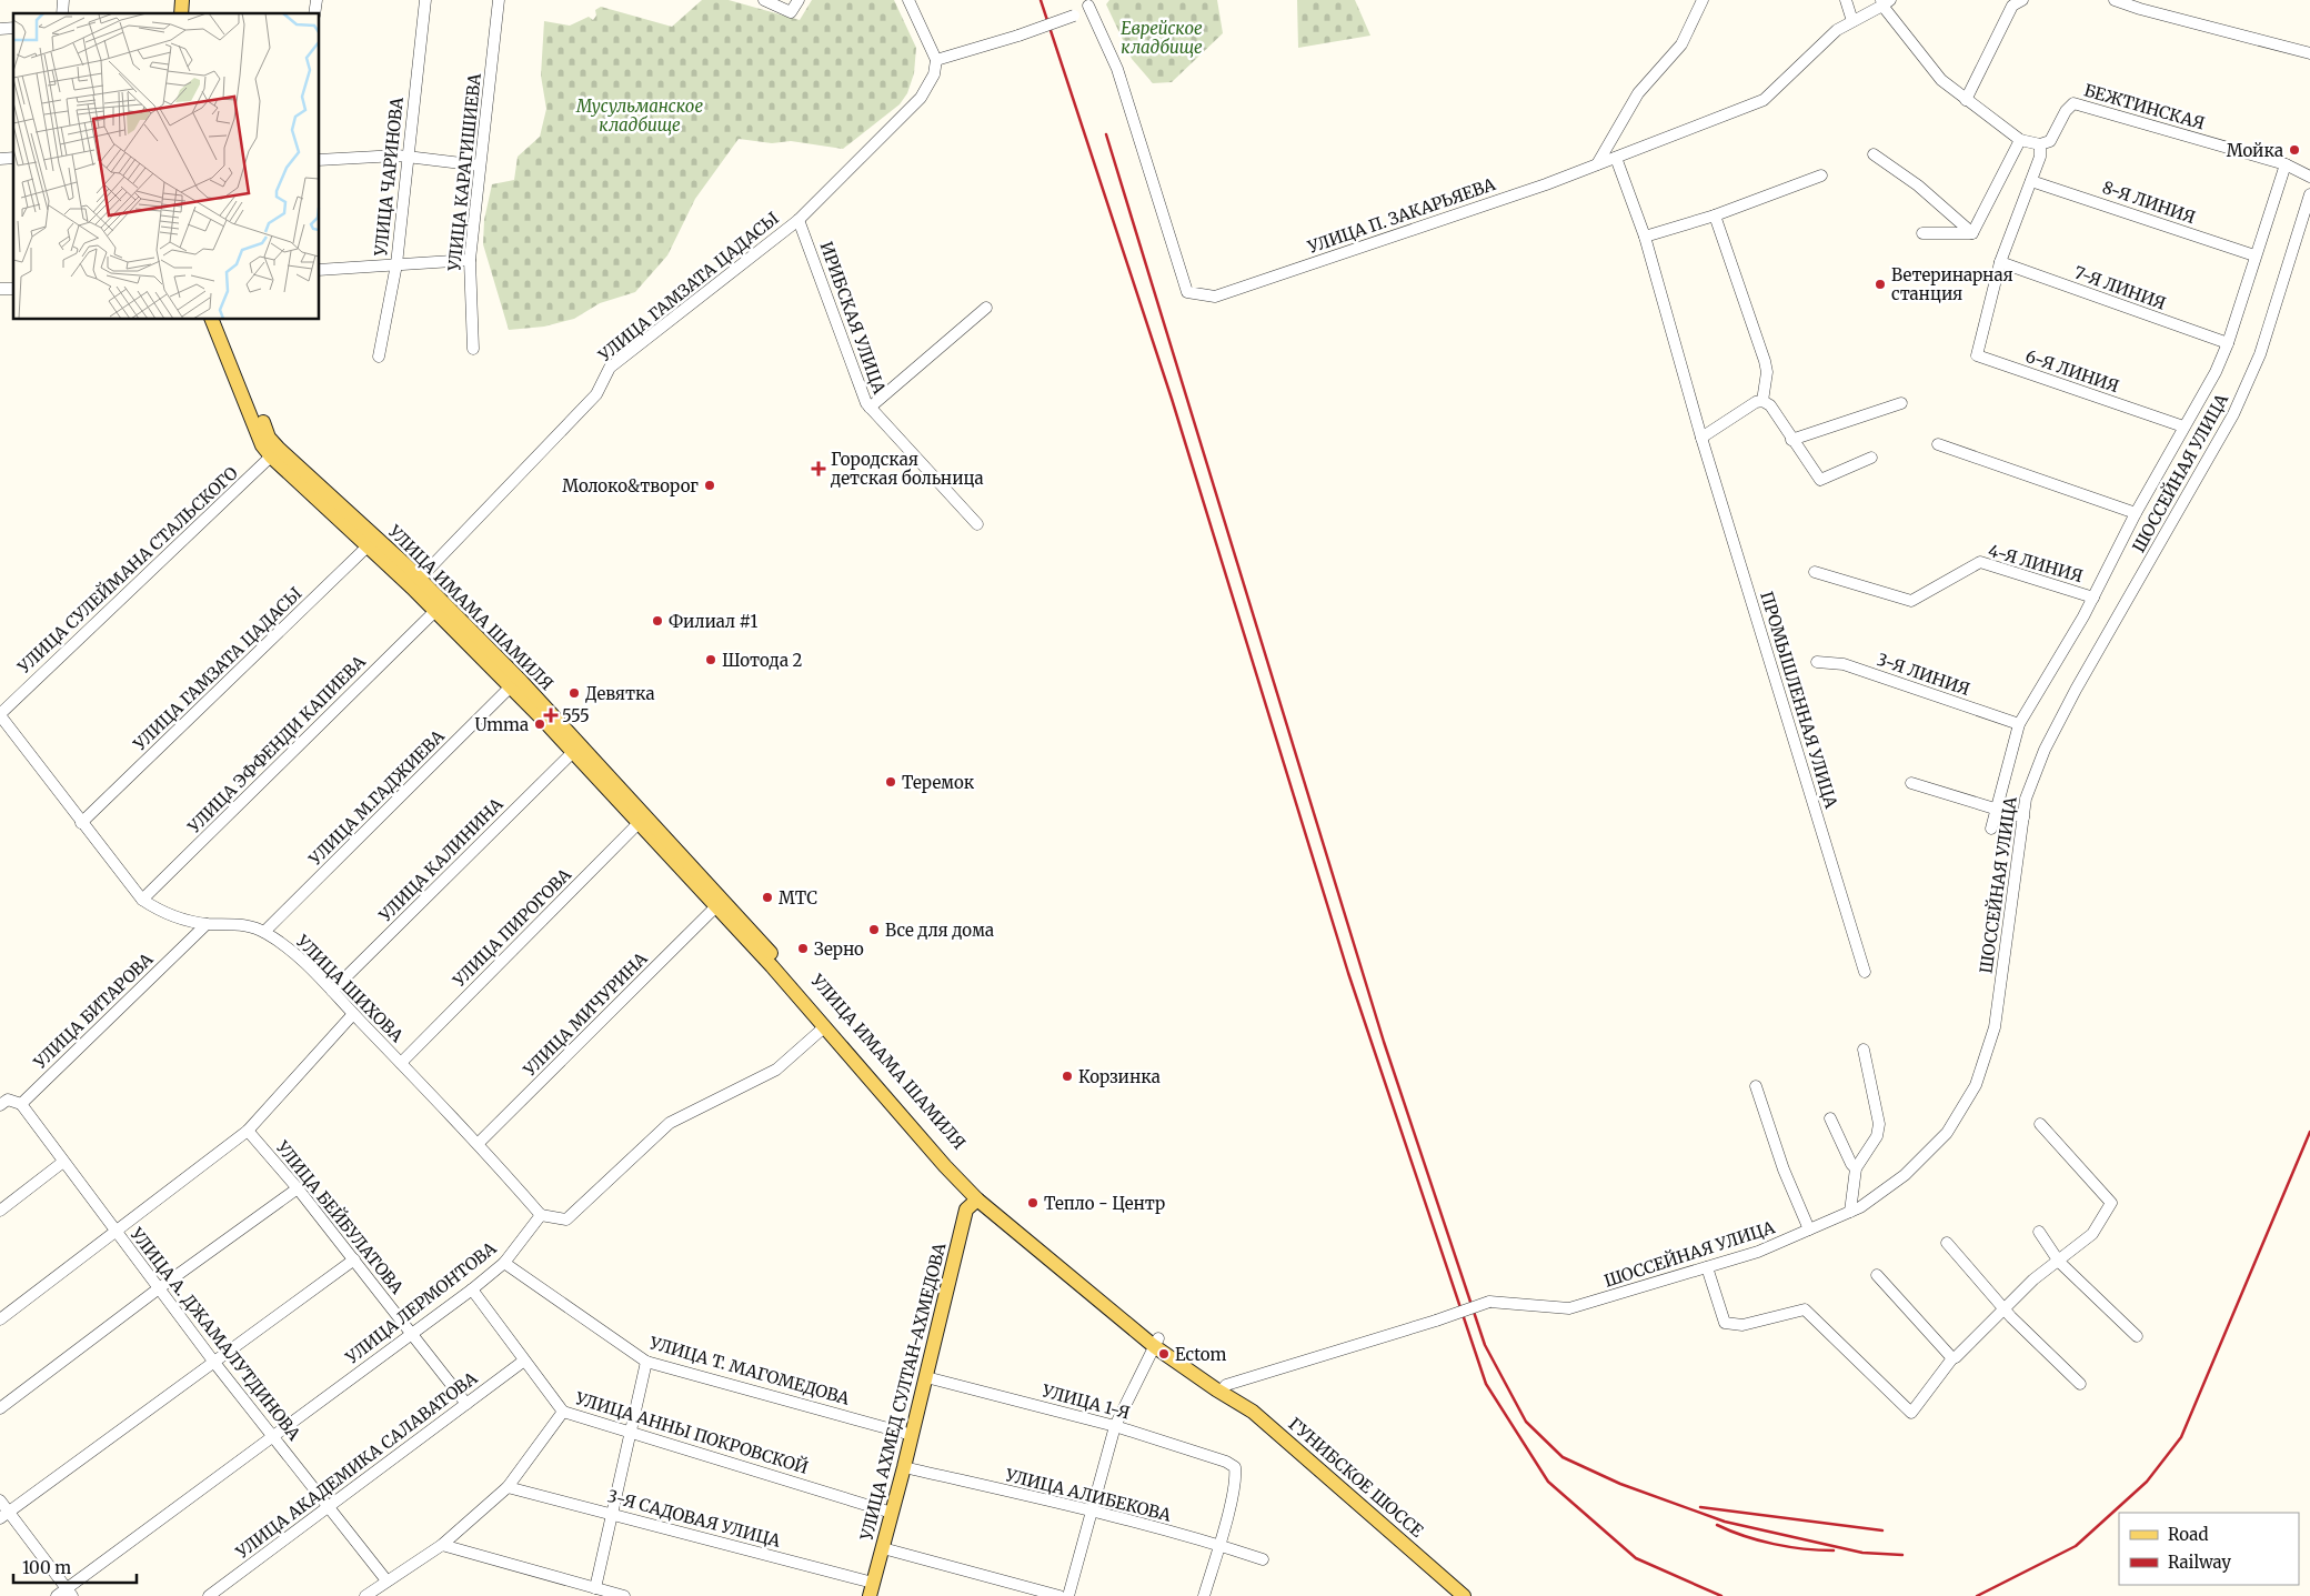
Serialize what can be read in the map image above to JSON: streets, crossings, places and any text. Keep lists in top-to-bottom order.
{
  "streets": {
    "main road": ["УЛИЦА ИМАМА ШАМИЛЯ", "УЛИЦА АХМЕД СУЛТАН-АХМЕДОВА", "ГУНИБСКОЕ ШОССЕ"],
    "street": [
      "БЕЖТИНСКАЯ",
      "УЛИЦА КАРАГИШИЕВА",
      "УЛИЦА ЧАРИНОВА",
      "8-Я ЛИНИЯ",
      "УЛИЦА П. ЗАКАРЬЯЕВА",
      "УЛИЦА ГАМЗАТА ЦАДАСЫ",
      "7-Я ЛИНИЯ",
      "ИРИБСКАЯ УЛИЦА",
      "6-Я ЛИНИЯ",
      "ШОССЕЙНАЯ УЛИЦА",
      "4-Я ЛИНИЯ",
      "УЛИЦА СУЛЕЙМАНА СТАЛЬСКОГО",
      "3-Я ЛИНИЯ",
      "ПРОМЫШЛЕННАЯ УЛИЦА",
      "УЛИЦА ЭФФЕНДИ КАПИЕВА",
      "УЛИЦА М.ГАДЖИЕВА",
      "УЛИЦА КАЛИНИНА",
      "УЛИЦА ПИРОГОВА",
      "УЛИЦА ШИХОВА",
      "УЛИЦА БИТАРОВА",
      "УЛИЦА МИЧУРИНА",
      "УЛИЦА БЕЙБУЛАТОВА",
      "УЛИЦА ЛЕРМОНТОВА",
      "УЛИЦА А. ДЖАМАЛУТДИНОВА",
      "УЛИЦА Т. МАГОМЕДОВА",
      "УЛИЦА 1-Я",
      "УЛИЦА АННЫ ПОКРОВСКОЙ",
      "УЛИЦА АКАДЕМИКА САЛАВАТОВА",
      "УЛИЦА АЛИБЕКОВА",
      "3-Я САДОВАЯ УЛИЦА"
    ]
  },
  "crossings": [
    ["УЛИЦА П. ЗАКАРЬЯЕВА", "ПРОМЫШЛЕННАЯ УЛИЦА"],
    ["УЛИЦА ГАМЗАТА ЦАДАСЫ", "ИРИБСКАЯ УЛИЦА"],
    ["УЛИЦА ГАМЗАТА ЦАДАСЫ", "УЛИЦА ИМАМА ШАМИЛЯ"],
    ["УЛИЦА ГАМЗАТА ЦАДАСЫ", "УЛИЦА ШИХОВА"],
    ["7-Я ЛИНИЯ", "6-Я ЛИНИЯ"],
    ["ШОССЕЙНАЯ УЛИЦА", "УЛИЦА ИМАМА ШАМИЛЯ"],
    ["ШОССЕЙНАЯ УЛИЦА", "ГУНИБСКОЕ ШОССЕ"],
    ["УЛИЦА СУЛЕЙМАНА СТАЛЬСКОГО", "УЛИЦА ИМАМА ШАМИЛЯ"],
    ["УЛИЦА СУЛЕЙМАНА СТАЛЬСКОГО", "УЛИЦА ШИХОВА"],
    ["УЛИЦА ИМАМА ШАМИЛЯ", "УЛИЦА ЭФФЕНДИ КАПИЕВА"],
    ["УЛИЦА ИМАМА ШАМИЛЯ", "УЛИЦА М.ГАДЖИЕВА"],
    ["УЛИЦА ИМАМА ШАМИЛЯ", "УЛИЦА КАЛИНИНА"],
    ["УЛИЦА ИМАМА ШАМИЛЯ", "УЛИЦА ПИРОГОВА"],
    ["УЛИЦА ИМАМА ШАМИЛЯ", "УЛИЦА МИЧУРИНА"],
    ["УЛИЦА ИМАМА ШАМИЛЯ", "УЛИЦА АХМЕД СУЛТАН-АХМЕДОВА"],
    ["УЛИЦА ИМАМА ШАМИЛЯ", "ГУНИБСКОЕ ШОССЕ"],
    ["УЛИЦА ЭФФЕНДИ КАПИЕВА", "УЛИЦА ШИХОВА"],
    ["УЛИЦА М.ГАДЖИЕВА", "УЛИЦА ШИХОВА"],
    ["УЛИЦА КАЛИНИНА", "УЛИЦА ШИХОВА"],
    ["УЛИЦА ПИРОГОВА", "УЛИЦА ШИХОВА"],
    ["УЛИЦА ШИХОВА", "УЛИЦА БИТАРОВА"],
    ["УЛИЦА ШИХОВА", "УЛИЦА МИЧУРИНА"],
    ["УЛИЦА ШИХОВА", "УЛИЦА ЛЕРМОНТОВА"],
    ["УЛИЦА БИТАРОВА", "УЛИЦА А. ДЖАМАЛУТДИНОВА"],
    ["УЛИЦА БЕЙБУЛАТОВА", "УЛИЦА ЛЕРМОНТОВА"],
    ["УЛИЦА БЕЙБУЛАТОВА", "УЛИЦА АКАДЕМИКА САЛАВАТОВА"],
    ["УЛИЦА ЛЕРМОНТОВА", "УЛИЦА А. ДЖАМАЛУТДИНОВА"],
    ["УЛИЦА ЛЕРМОНТОВА", "УЛИЦА Т. МАГОМЕДОВА"],
    ["УЛИЦА ЛЕРМОНТОВА", "УЛИЦА АННЫ ПОКРОВСКОЙ"],
    ["УЛИЦА А. ДЖАМАЛУТДИНОВА", "УЛИЦА АКАДЕМИКА САЛАВАТОВА"],
    ["УЛИЦА Т. МАГОМЕДОВА", "УЛИЦА АХМЕД СУЛТАН-АХМЕДОВА"],
    ["УЛИЦА АХМЕД СУЛТАН-АХМЕДОВА", "УЛИЦА 1-Я"],
    ["УЛИЦА АХМЕД СУЛТАН-АХМЕДОВА", "УЛИЦА АННЫ ПОКРОВСКОЙ"],
    ["УЛИЦА АХМЕД СУЛТАН-АХМЕДОВА", "УЛИЦА АЛИБЕКОВА"],
    ["УЛИЦА АХМЕД СУЛТАН-АХМЕДОВА", "3-Я САДОВАЯ УЛИЦА"],
    ["УЛИЦА 1-Я", "УЛИЦА АЛИБЕКОВА"],
    ["УЛИЦА АННЫ ПОКРОВСКОЙ", "УЛИЦА АКАДЕМИКА САЛАВАТОВА"]
  ],
  "parks": ["Еврейское кладбище", "Мусульманское кладбище"],
  "places": {
    "other": [
      "Мойка",
      "Ветеринарная станция",
      "Молоко&творог",
      "Филиал #1",
      "Шотода 2",
      "Девятка",
      "Umma",
      "Теремок",
      "МТС",
      "Все для дома",
      "Зерно",
      "Корзинка",
      "Тепло - Центр",
      "Ectom"
    ],
    "health": ["Городская детская больница", "555"]
  },
  "legend": ["Road", "Railway"],
  "scale_bar": "100 m"
}
